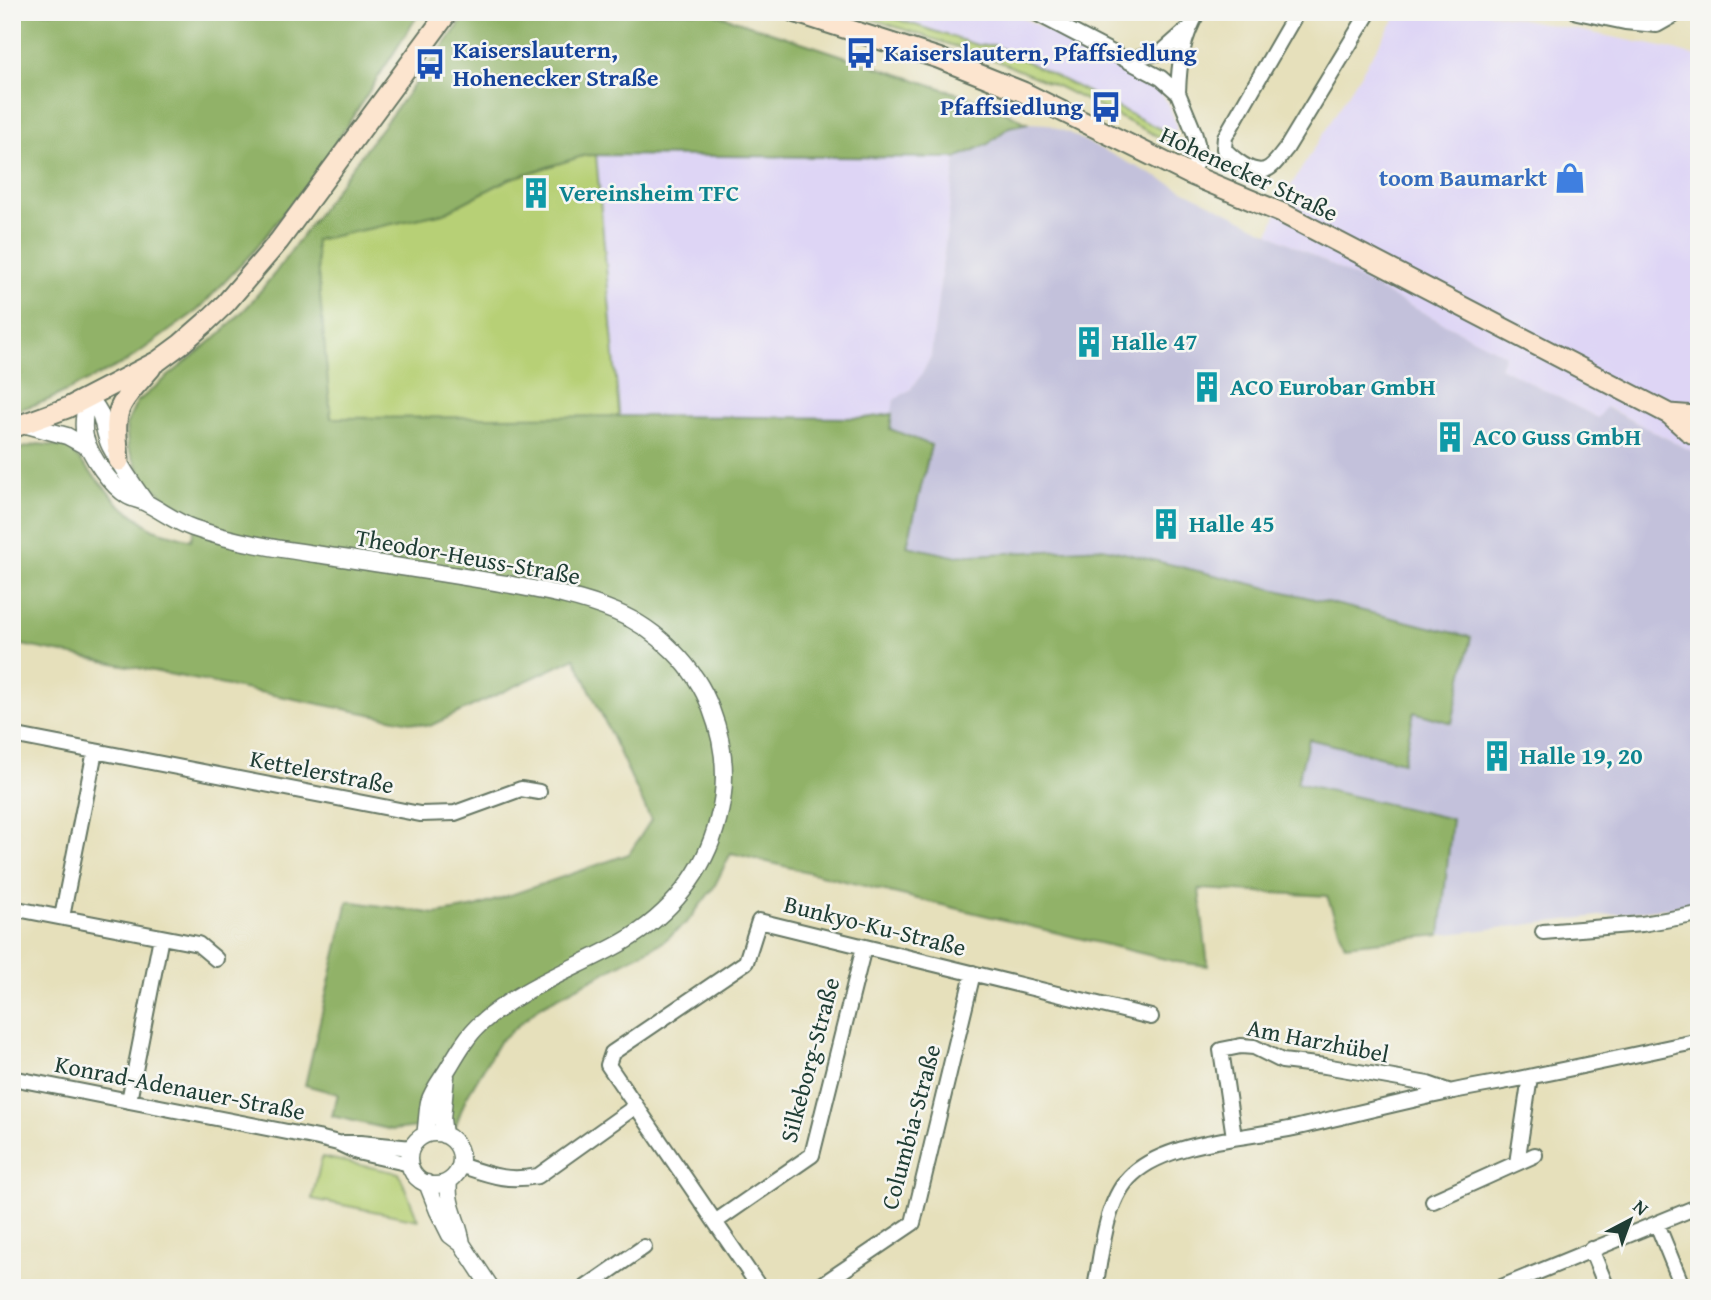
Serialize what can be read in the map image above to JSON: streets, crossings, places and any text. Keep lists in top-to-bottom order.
{
  "streets": {
    "main road": ["Hohenecker Straße"],
    "street": [
      "Theodor-Heuss-Straße",
      "Kettelerstraße",
      "Bunkyo-Ku-Straße",
      "Am Harzhübel",
      "Silkeborg-Straße",
      "Konrad-Adenauer-Straße",
      "Columbia-Straße"
    ]
  },
  "crossings": [
    ["Theodor-Heuss-Straße", "Konrad-Adenauer-Straße"],
    ["Bunkyo-Ku-Straße", "Silkeborg-Straße"],
    ["Bunkyo-Ku-Straße", "Columbia-Straße"]
  ],
  "places": {
    "bus stop": ["Kaiserslautern, Pfaffsiedlung", "Kaiserslautern, Hohenecker Straße", "Pfaffsiedlung"],
    "shop": ["toom Baumarkt"],
    "building": [
      "Vereinsheim TFC",
      "Halle 47",
      "ACO Eurobar GmbH",
      "ACO Guss GmbH",
      "Halle 45",
      "Halle 19, 20"
    ]
  },
  "north": "top right"
}
